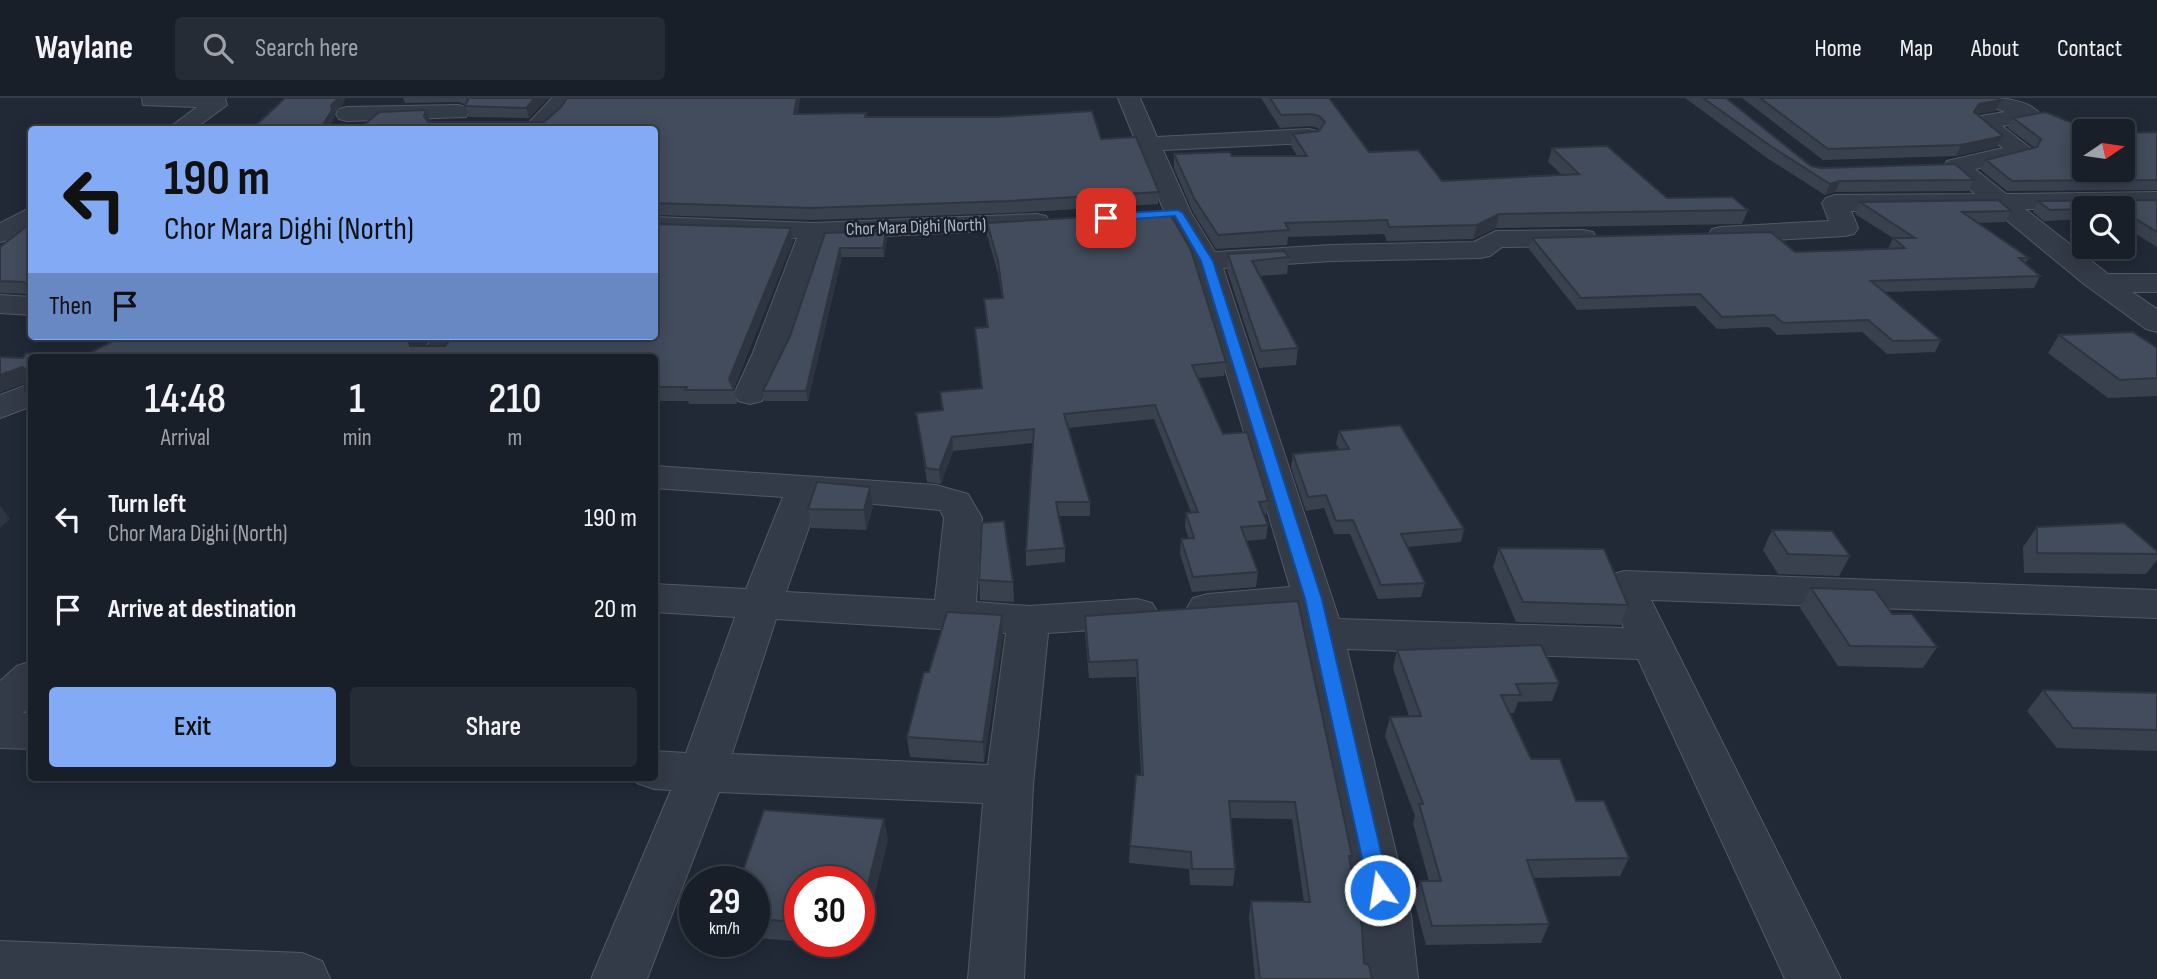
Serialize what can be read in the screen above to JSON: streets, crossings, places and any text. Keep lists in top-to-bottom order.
{
  "streets": {
    "street": ["Chor Mara Dighi (North)"]
  },
  "north": "right",
  "page": {
    "header": "Waylane",
    "search": "Search here",
    "nav": [
      "Home",
      "Map",
      "About",
      "Contact"
    ],
    "turn": ["190 m", "Chor Mara Dighi (North)"],
    "then": "Then",
    "eta": [
      "14:48",
      "Arrival",
      "1",
      "min",
      "210",
      "m"
    ],
    "list": [
      {
        "name": "Turn left",
        "note": "Chor Mara Dighi (North)",
        "value": "190 m"
      },
      {
        "name": "Arrive at destination",
        "value": "20 m"
      }
    ],
    "buttons": ["Exit", "Share"],
    "speed": "29 km/h",
    "limit": "30"
  }
}
